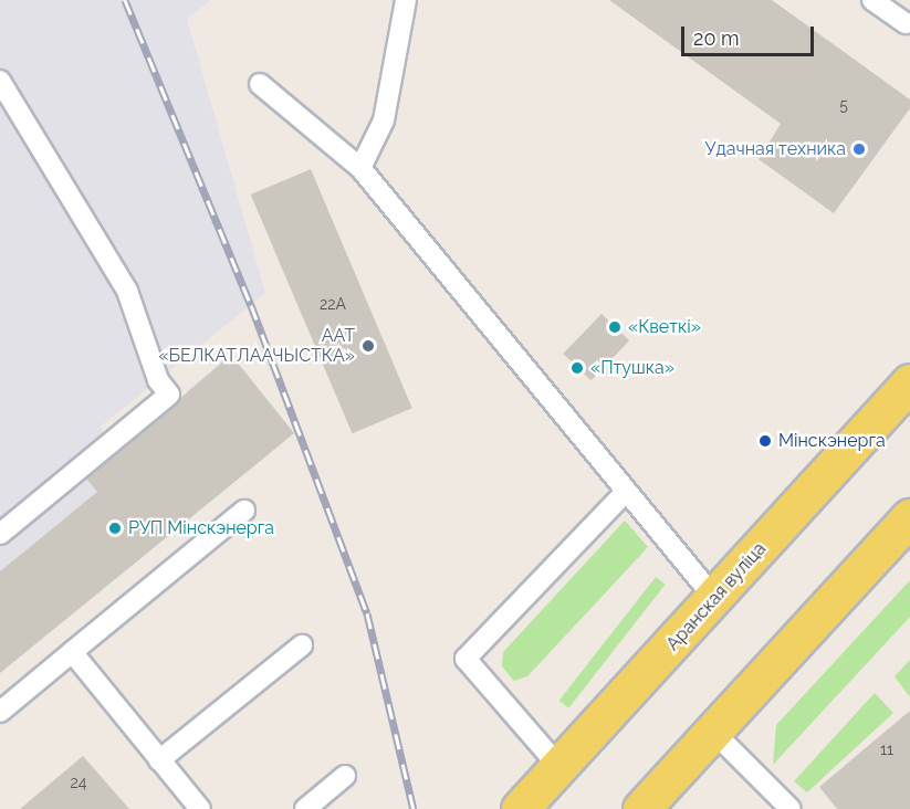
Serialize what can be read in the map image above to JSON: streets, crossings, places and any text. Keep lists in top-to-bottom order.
{
  "streets": {
    "main road": ["Аранская вуліца"]
  },
  "places": [
    "Удачная техника",
    "«Кветкі»",
    "ААТ «БЕЛКАТЛААЧЫСТКА»",
    "«Птушка»",
    "Мінскэнерга",
    "РУП Мінскэнерга"
  ],
  "house_numbers": [
    "5",
    "22А",
    "11",
    "24"
  ],
  "scale_bar": "20 m"
}
